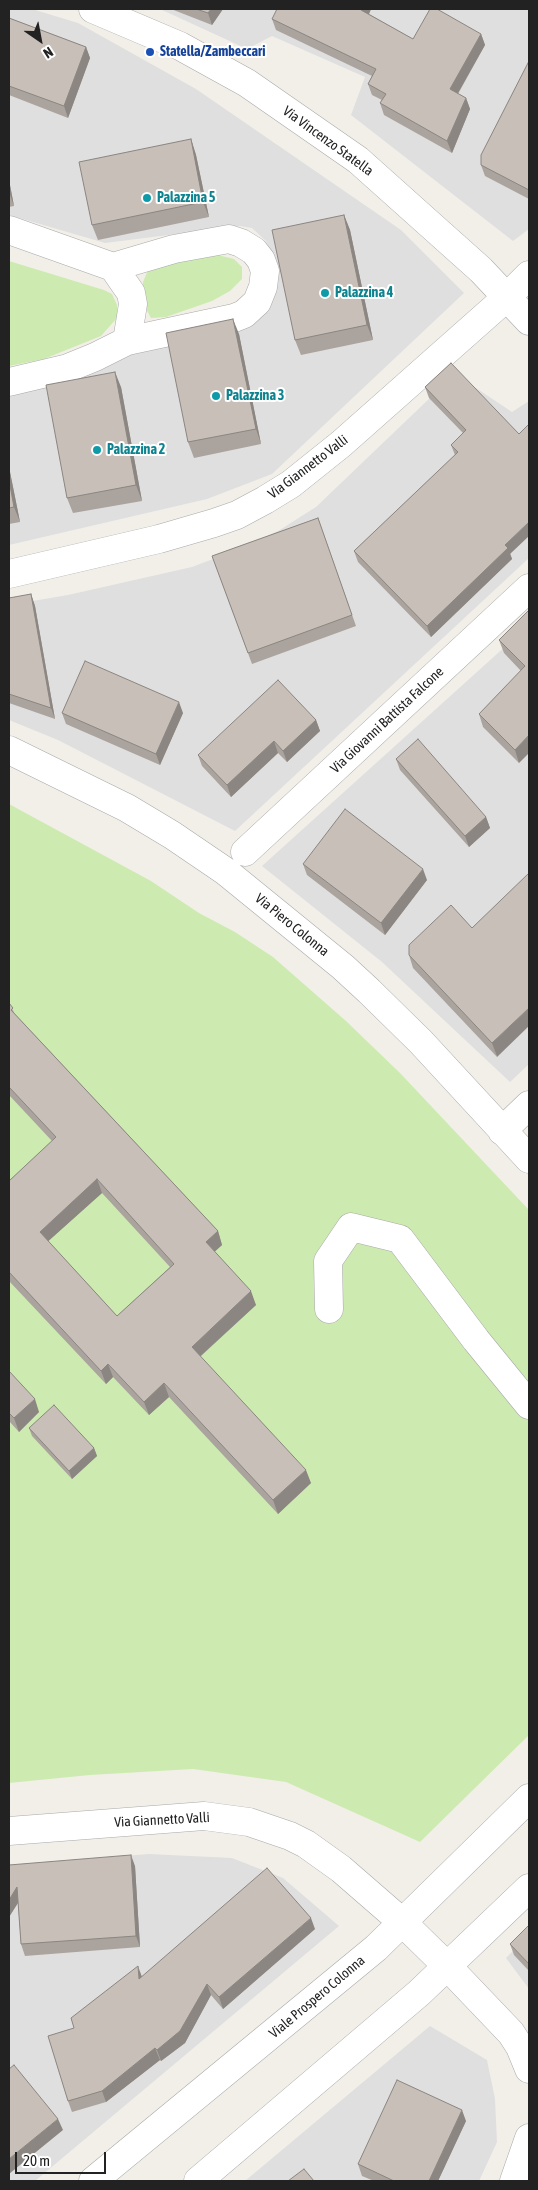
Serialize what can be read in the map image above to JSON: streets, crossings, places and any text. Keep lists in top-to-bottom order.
{
  "streets": {
    "street": [
      "Via Vincenzo Statella",
      "Via Giannetto Valli",
      "Via Giovanni Battista Falcone",
      "Via Piero Colonna",
      "Viale Prospero Colonna"
    ]
  },
  "crossings": [
    ["Via Vincenzo Statella", "Via Giannetto Valli"],
    ["Via Giannetto Valli", "Viale Prospero Colonna"]
  ],
  "places": [
    "Statella/Zambeccari",
    "Palazzina 5",
    "Palazzina 4",
    "Palazzina 3",
    "Palazzina 2"
  ],
  "scale_bar": "20 m",
  "north": "bottom right"
}
